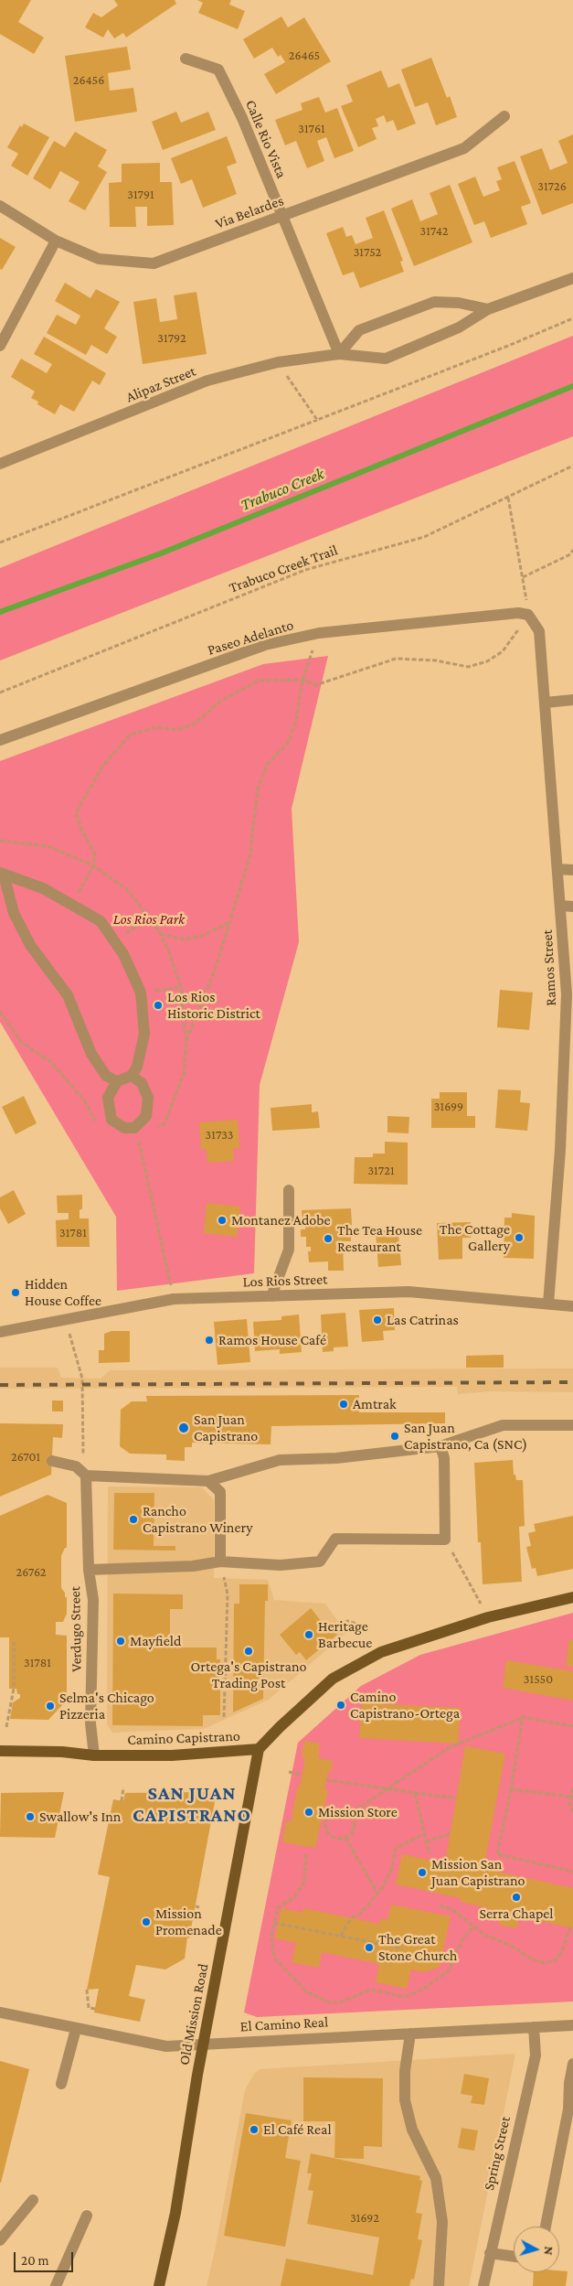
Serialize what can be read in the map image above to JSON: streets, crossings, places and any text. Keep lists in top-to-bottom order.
{
  "streets": {
    "main road": ["Camino Capistrano", "Old Mission Road"],
    "street": [
      "Calle Rio Vista",
      "Via Belardes",
      "Alipaz Street",
      "Paseo Adelanto",
      "Ramos Street",
      "Los Rios Street",
      "Verdugo Street",
      "El Camino Real",
      "Spring Street"
    ],
    "path": ["Trabuco Creek Trail"]
  },
  "crossings": [
    ["Calle Rio Vista", "Via Belardes"],
    ["Calle Rio Vista", "Alipaz Street"],
    ["Paseo Adelanto", "Ramos Street"],
    ["Ramos Street", "Los Rios Street"],
    ["Verdugo Street", "Camino Capistrano"],
    ["Camino Capistrano", "Old Mission Road"],
    ["Old Mission Road", "El Camino Real"],
    ["El Camino Real", "Spring Street"]
  ],
  "districts": ["SAN JUAN CAPISTRANO"],
  "water": ["Trabuco Creek"],
  "parks": ["Los Rios Park"],
  "places": [
    "Los Rios Historic District",
    "Montanez Adobe",
    "The Cottage Gallery",
    "The Tea House Restaurant",
    "Hidden House Coffee",
    "Las Catrinas",
    "Ramos House Café",
    "Amtrak",
    "San Juan Capistrano",
    "San Juan Capistrano, Ca (SNC)",
    "Rancho Capistrano Winery",
    "Heritage Barbecue",
    "Mayfield",
    "Ortega's Capistrano Trading Post",
    "Camino Capistrano-Ortega",
    "Selma's Chicago Pizzeria",
    "Mission Store",
    "Swallow's Inn",
    "Mission San Juan Capistrano",
    "Serra Chapel",
    "Mission Promenade",
    "The Great Stone Church",
    "El Café Real"
  ],
  "house_numbers": [
    "26465",
    "26456",
    "31761",
    "31726",
    "31791",
    "31742",
    "31752",
    "31792",
    "31699",
    "31733",
    "31721",
    "31781",
    "26701",
    "26762",
    "31781",
    "31550",
    "31692"
  ],
  "scale_bar": "20 m",
  "north": "right"
}
